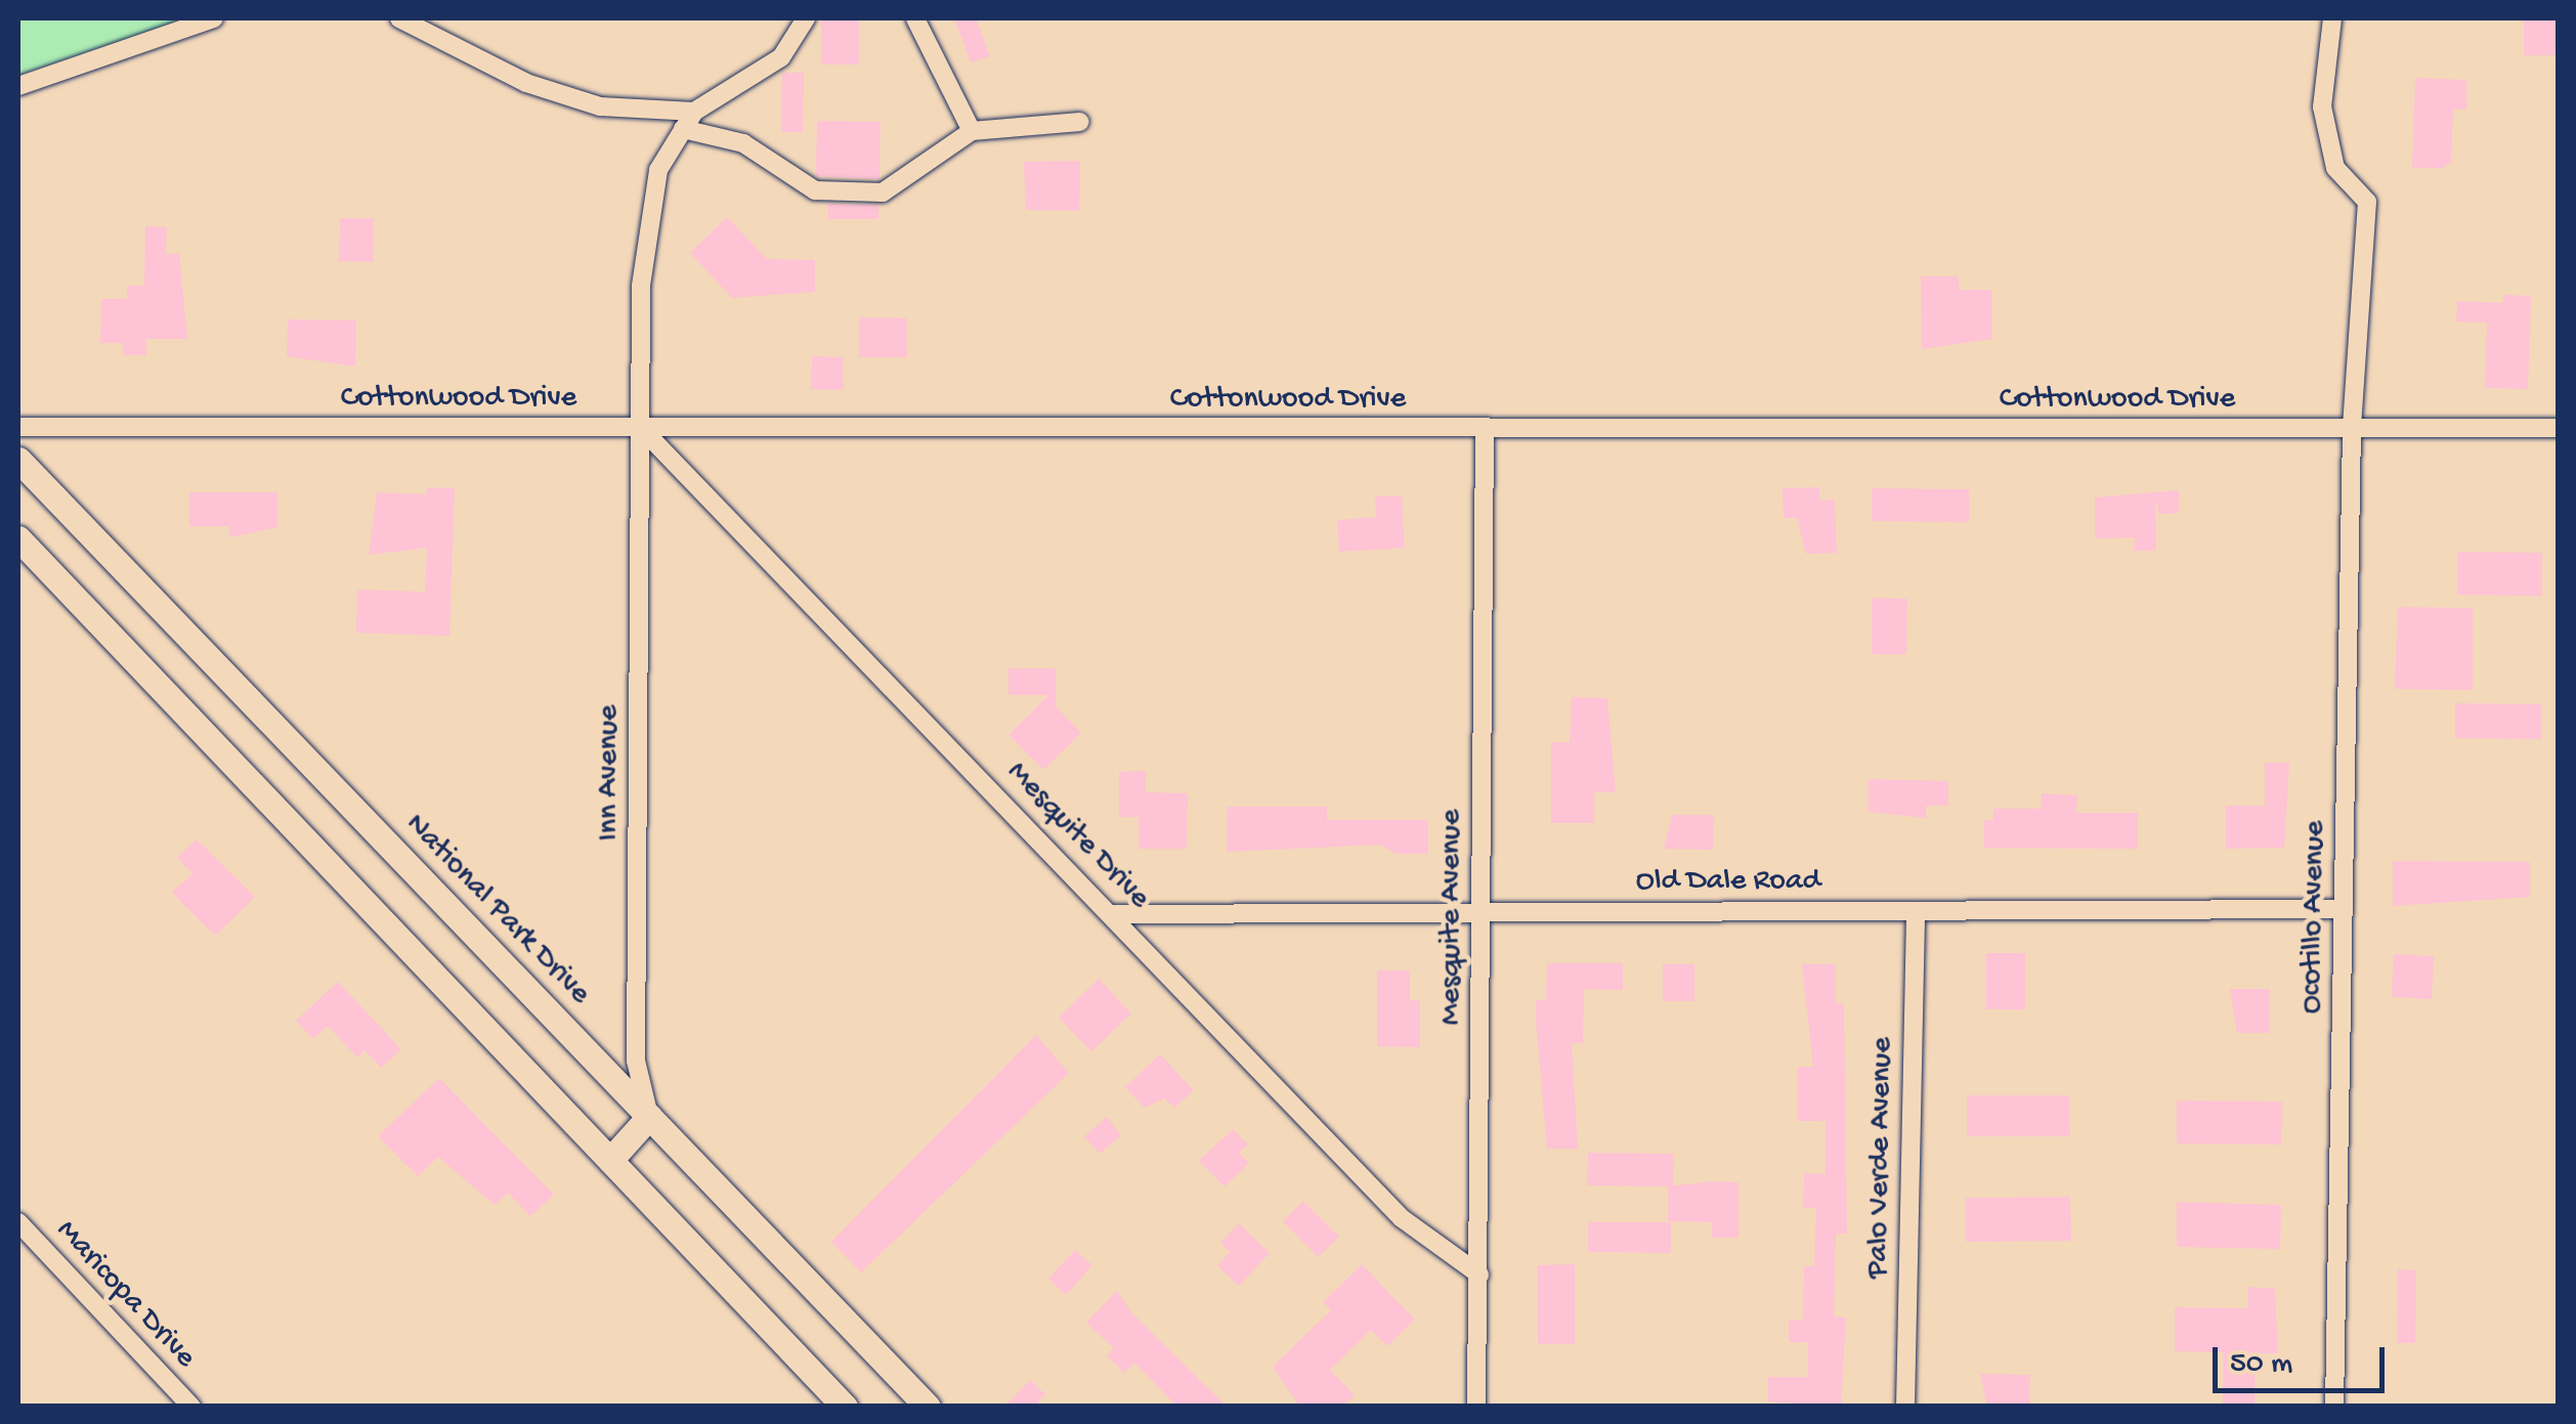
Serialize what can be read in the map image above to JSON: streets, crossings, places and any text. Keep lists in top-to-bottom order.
{
  "streets": {
    "street": [
      "Cottonwood Drive",
      "Inn Avenue",
      "Mesquite Drive",
      "Old Dale Road",
      "National Park Drive",
      "Mesquite Avenue",
      "Ocotillo Avenue",
      "Palo Verde Avenue",
      "Maricopa Drive"
    ]
  },
  "crossings": [
    ["Cottonwood Drive", "Inn Avenue"],
    ["Cottonwood Drive", "Mesquite Drive"],
    ["Cottonwood Drive", "Mesquite Avenue"],
    ["Cottonwood Drive", "Ocotillo Avenue"],
    ["Inn Avenue", "Mesquite Drive"],
    ["Inn Avenue", "National Park Drive"],
    ["Mesquite Drive", "Old Dale Road"],
    ["Mesquite Drive", "Mesquite Avenue"],
    ["Old Dale Road", "Mesquite Avenue"],
    ["Old Dale Road", "Ocotillo Avenue"],
    ["Old Dale Road", "Palo Verde Avenue"]
  ],
  "scale_bar": "50 m"
}
